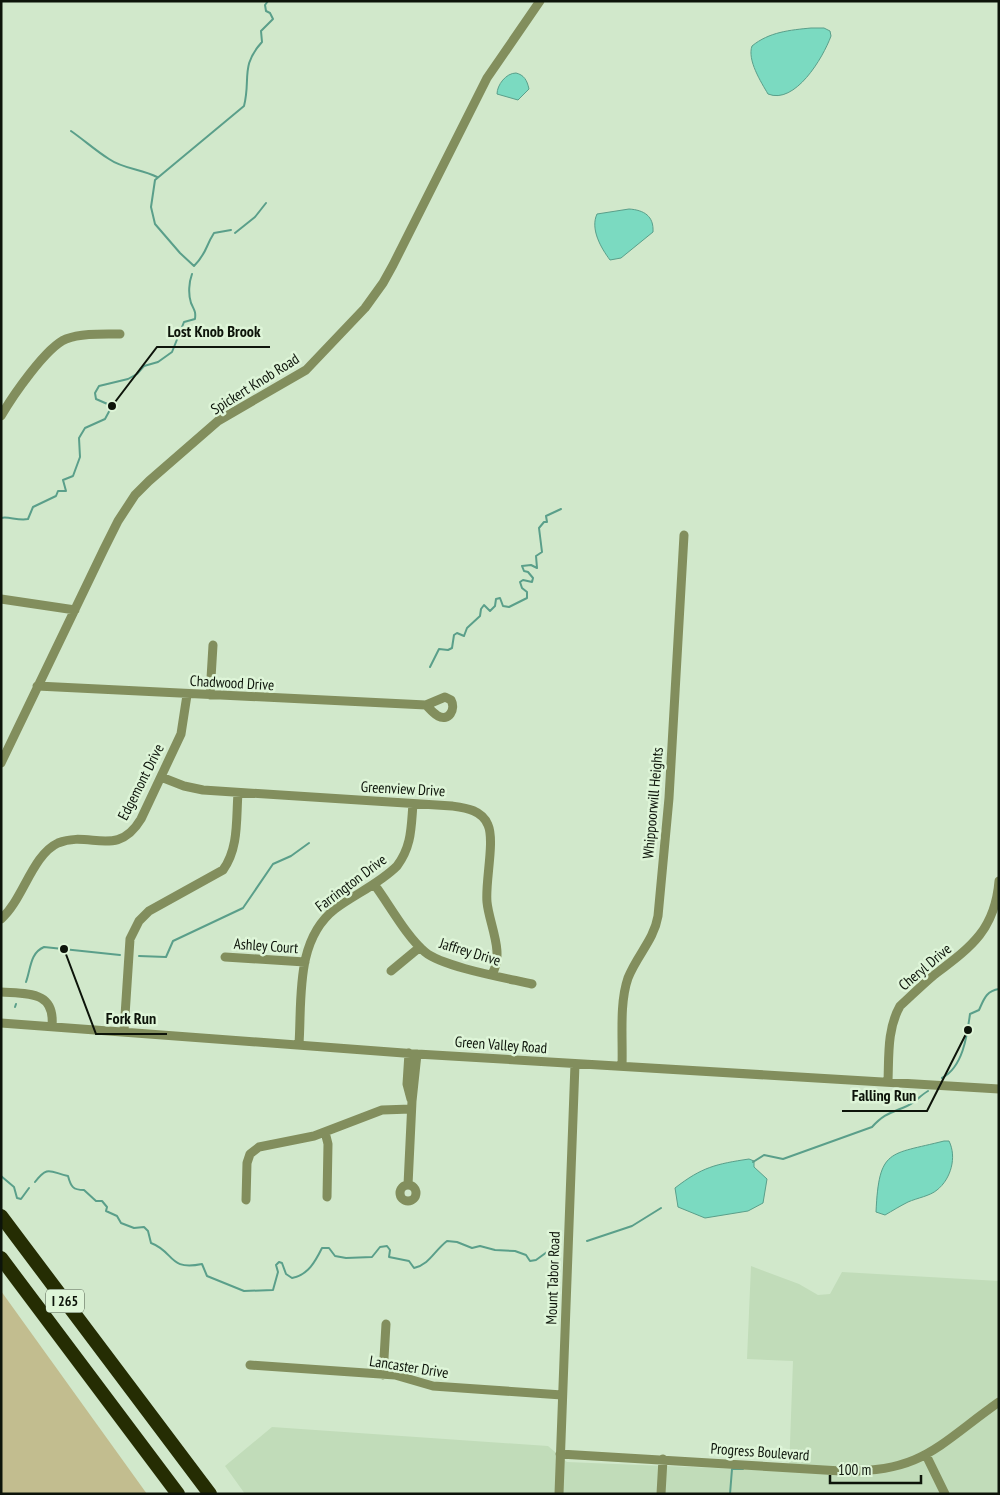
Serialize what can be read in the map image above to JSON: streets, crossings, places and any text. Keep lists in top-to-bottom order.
{
  "streets": {
    "highway": ["I 265"],
    "street": [
      "Spickert Knob Road",
      "Chadwood Drive",
      "Edgemont Drive",
      "Greenview Drive",
      "Whippoorwill Heights",
      "Farrington Drive",
      "Ashley Court",
      "Jaffrey Drive",
      "Cheryl Drive",
      "Green Valley Road",
      "Mount Tabor Road",
      "Lancaster Drive",
      "Progress Boulevard"
    ]
  },
  "crossings": [
    ["Spickert Knob Road", "Chadwood Drive"],
    ["Chadwood Drive", "Edgemont Drive"],
    ["Edgemont Drive", "Greenview Drive"],
    ["Greenview Drive", "Farrington Drive"],
    ["Greenview Drive", "Jaffrey Drive"],
    ["Whippoorwill Heights", "Green Valley Road"],
    ["Farrington Drive", "Ashley Court"],
    ["Farrington Drive", "Jaffrey Drive"],
    ["Farrington Drive", "Green Valley Road"],
    ["Cheryl Drive", "Green Valley Road"],
    ["Green Valley Road", "Mount Tabor Road"],
    ["Mount Tabor Road", "Lancaster Drive"],
    ["Mount Tabor Road", "Progress Boulevard"]
  ],
  "places": ["Lost Knob Brook", "Fork Run", "Falling Run"],
  "scale_bar": "100 m"
}
